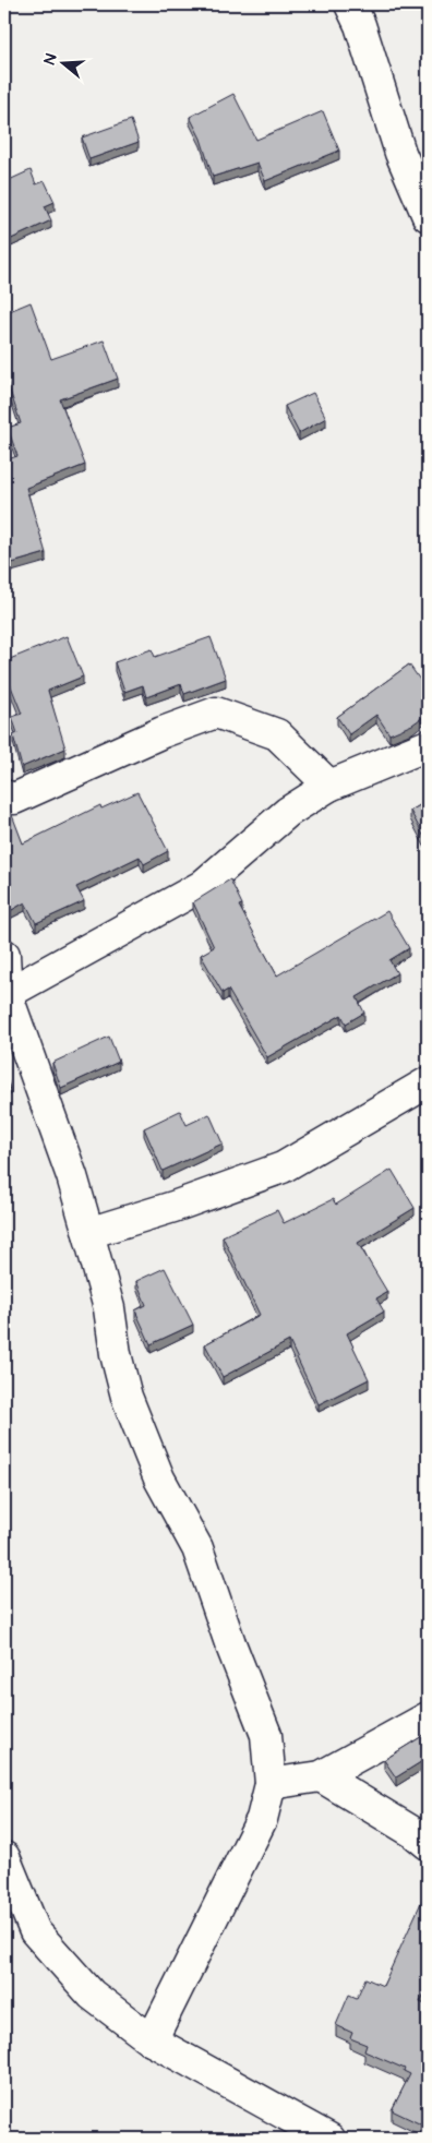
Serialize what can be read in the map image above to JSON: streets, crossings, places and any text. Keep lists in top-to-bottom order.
{
  "north": "left"
}
